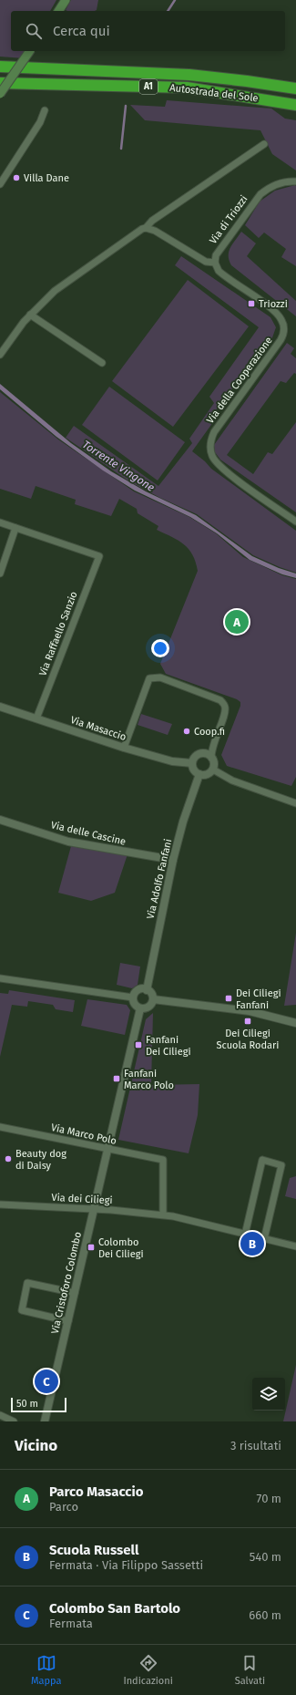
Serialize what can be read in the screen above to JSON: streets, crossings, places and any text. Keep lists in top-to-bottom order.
{
  "streets": {
    "highway": ["A1", "Autostrada del Sole"],
    "street": [
      "Via di Triozzi",
      "Via della Cooperazione",
      "Via Raffaello Sanzio",
      "Via Masaccio",
      "Via delle Cascine",
      "Via Adolfo Fanfani",
      "Via Marco Polo",
      "Via dei Ciliegi",
      "Via Cristoforo Colombo"
    ]
  },
  "crossings": [
    ["Via di Triozzi", "Via della Cooperazione"],
    ["Via Raffaello Sanzio", "Via Masaccio"],
    ["Via Masaccio", "Via Adolfo Fanfani"],
    ["Via delle Cascine", "Via Adolfo Fanfani"],
    ["Via Marco Polo", "Via dei Ciliegi"],
    ["Via Marco Polo", "Via Cristoforo Colombo"],
    ["Via dei Ciliegi", "Via Cristoforo Colombo"]
  ],
  "water": ["Torrente Vingone"],
  "places": {
    "other": ["Villa Dane", "Coop.fi", "Beauty dog di Daisy"],
    "transit": [
      "Triozzi",
      "Dei Ciliegi Fanfani",
      "Dei Ciliegi Scuola Rodari",
      "Fanfani Dei Ciliegi",
      "Fanfani Marco Polo",
      "Colombo Dei Ciliegi"
    ]
  },
  "scale_bar": "50 m",
  "page": {
    "search": "Cerca qui",
    "pins": ["A", "B", "C"],
    "scale": "50 m",
    "heading": ["Vicino", "3 risultati"],
    "list": [
      {
        "mark": "A",
        "name": "Parco Masaccio",
        "note": "Parco",
        "value": "70 m"
      },
      {
        "mark": "B",
        "name": "Scuola Russell",
        "note": "Fermata · Via Filippo Sassetti",
        "value": "540 m"
      },
      {
        "mark": "C",
        "name": "Colombo San Bartolo",
        "note": "Fermata",
        "value": "660 m"
      }
    ],
    "nav": ["Mappa", "Indicazioni", "Salvati"]
  }
}
